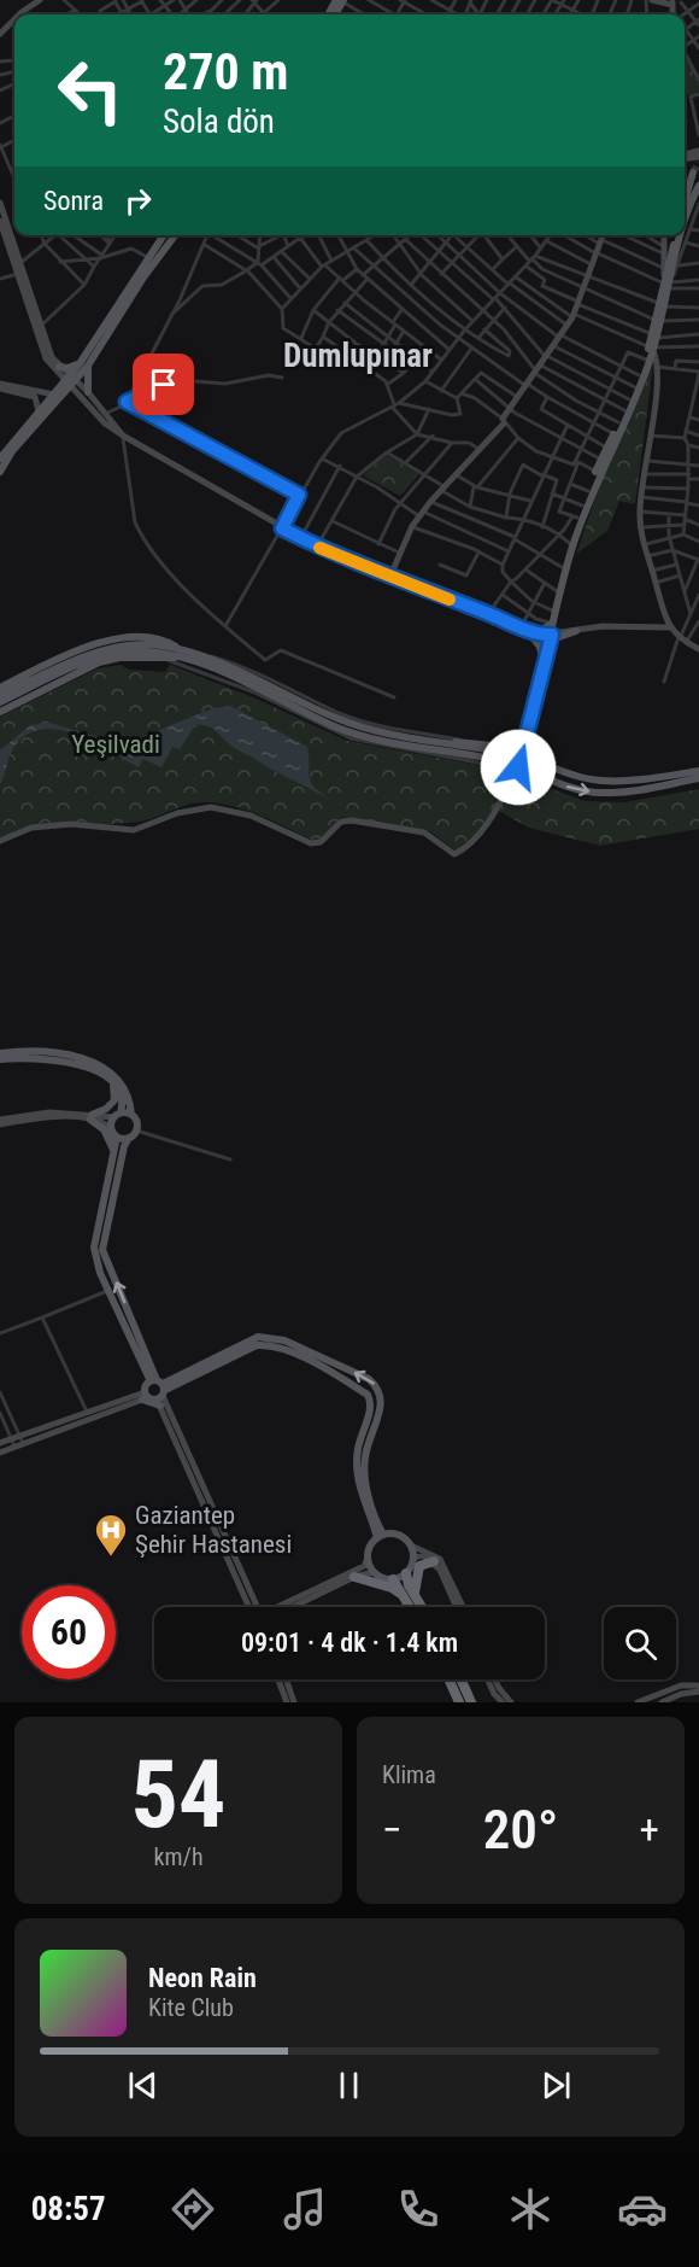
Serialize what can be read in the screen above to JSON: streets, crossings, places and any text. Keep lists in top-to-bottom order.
{
  "districts": ["Dumlupınar"],
  "parks": ["Yeşilvadi"],
  "places": {
    "hospital": ["Gaziantep Şehir Hastanesi"]
  },
  "page": {
    "turn": ["270 m", "Sola dön"],
    "then": "Sonra",
    "limit": "60",
    "trip": "09:01 · 4 dk · 1.4 km",
    "tile": [
      ["54", "km/h"],
      "Klima"
    ],
    "heat": ["−", "20°", "+"],
    "song": ["Neon Rain", "Kite Club"],
    "tabs": "08:57"
  }
}
